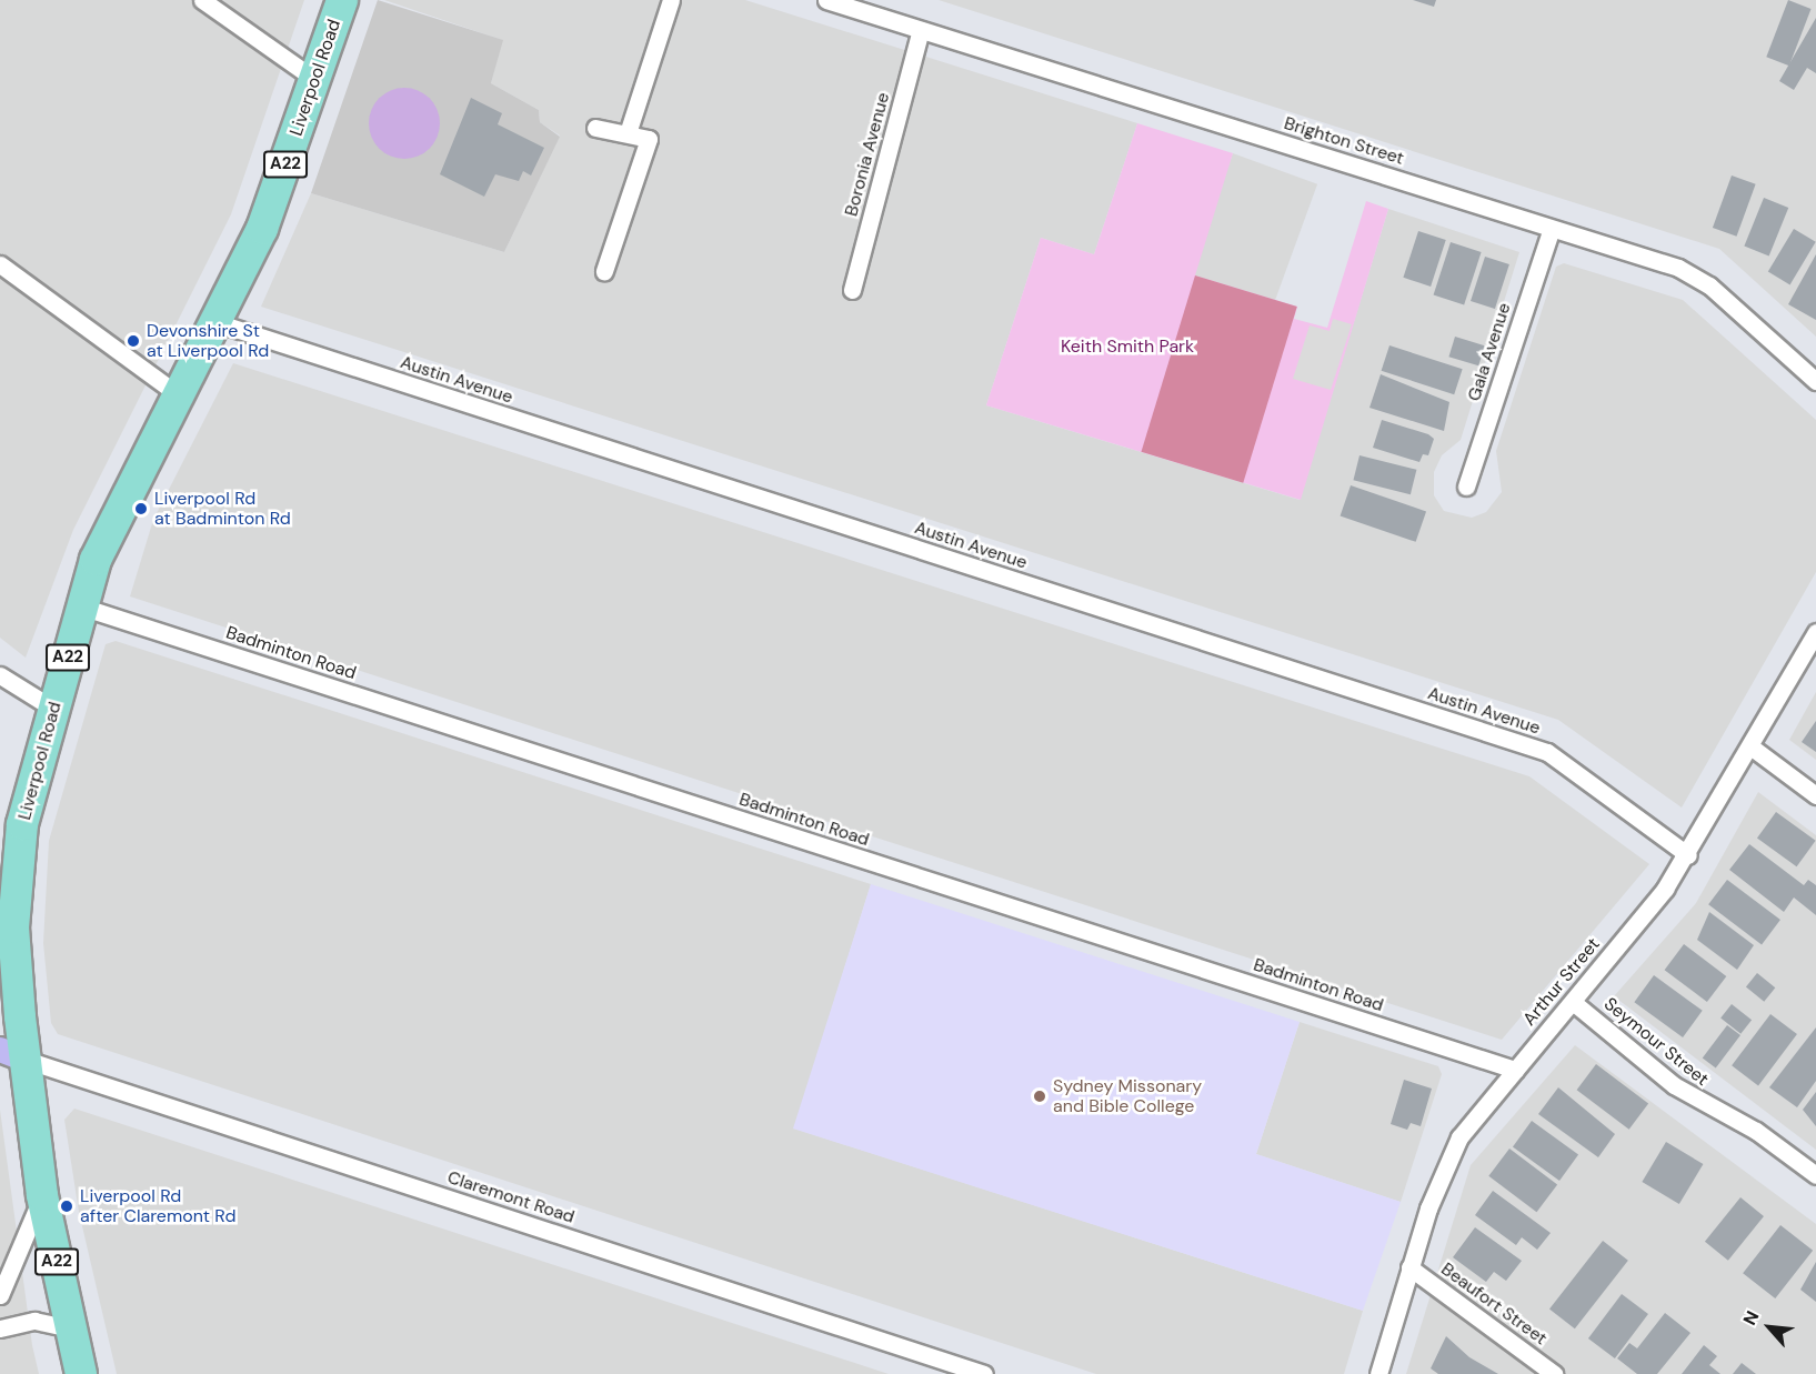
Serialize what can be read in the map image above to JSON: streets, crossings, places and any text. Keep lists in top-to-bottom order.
{
  "streets": {
    "highway": ["Liverpool Road", "A22"],
    "street": [
      "Brighton Street",
      "Boronia Avenue",
      "Gala Avenue",
      "Austin Avenue",
      "Badminton Road",
      "Arthur Street",
      "Seymour Street",
      "Claremont Road",
      "Beaufort Street"
    ]
  },
  "crossings": [
    ["Liverpool Road", "Austin Avenue"],
    ["Liverpool Road", "Badminton Road"],
    ["Liverpool Road", "Claremont Road"],
    ["Brighton Street", "Boronia Avenue"],
    ["Brighton Street", "Gala Avenue"],
    ["Austin Avenue", "Arthur Street"],
    ["Badminton Road", "Arthur Street"],
    ["Arthur Street", "Seymour Street"],
    ["Arthur Street", "Beaufort Street"]
  ],
  "parks": ["Keith Smith Park"],
  "places": [
    "Devonshire St at Liverpool Rd",
    "Liverpool Rd at Badminton Rd",
    "Sydney Missonary and Bible College",
    "Liverpool Rd after Claremont Rd"
  ],
  "north": "top left"
}
